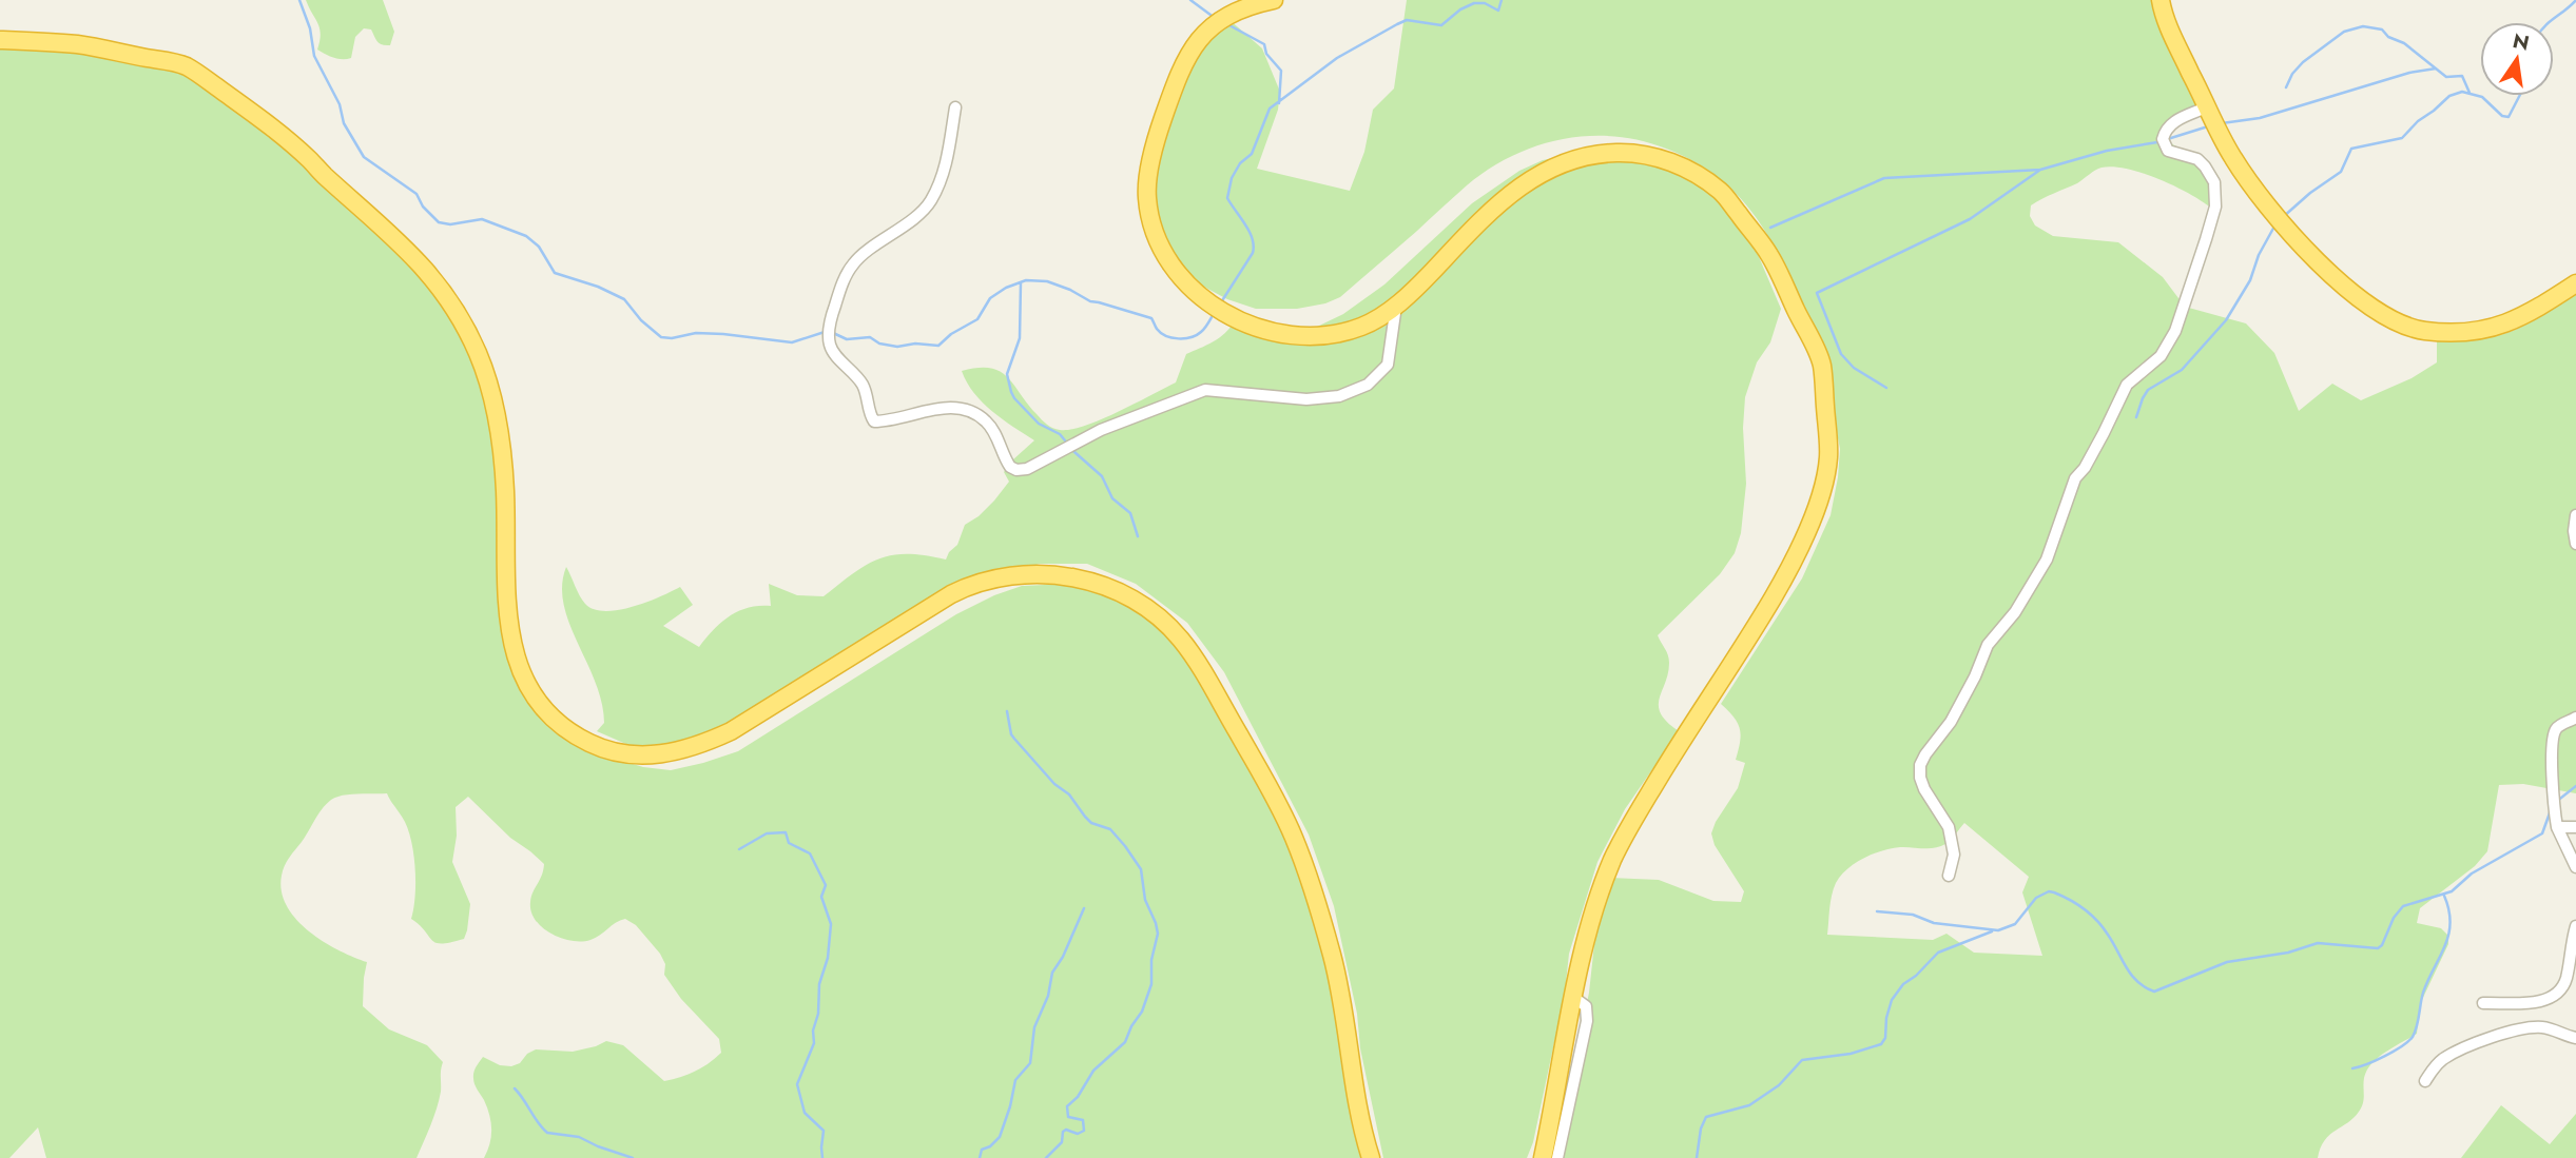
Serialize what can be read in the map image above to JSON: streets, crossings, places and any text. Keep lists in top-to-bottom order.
{
  "north": "top"
}
